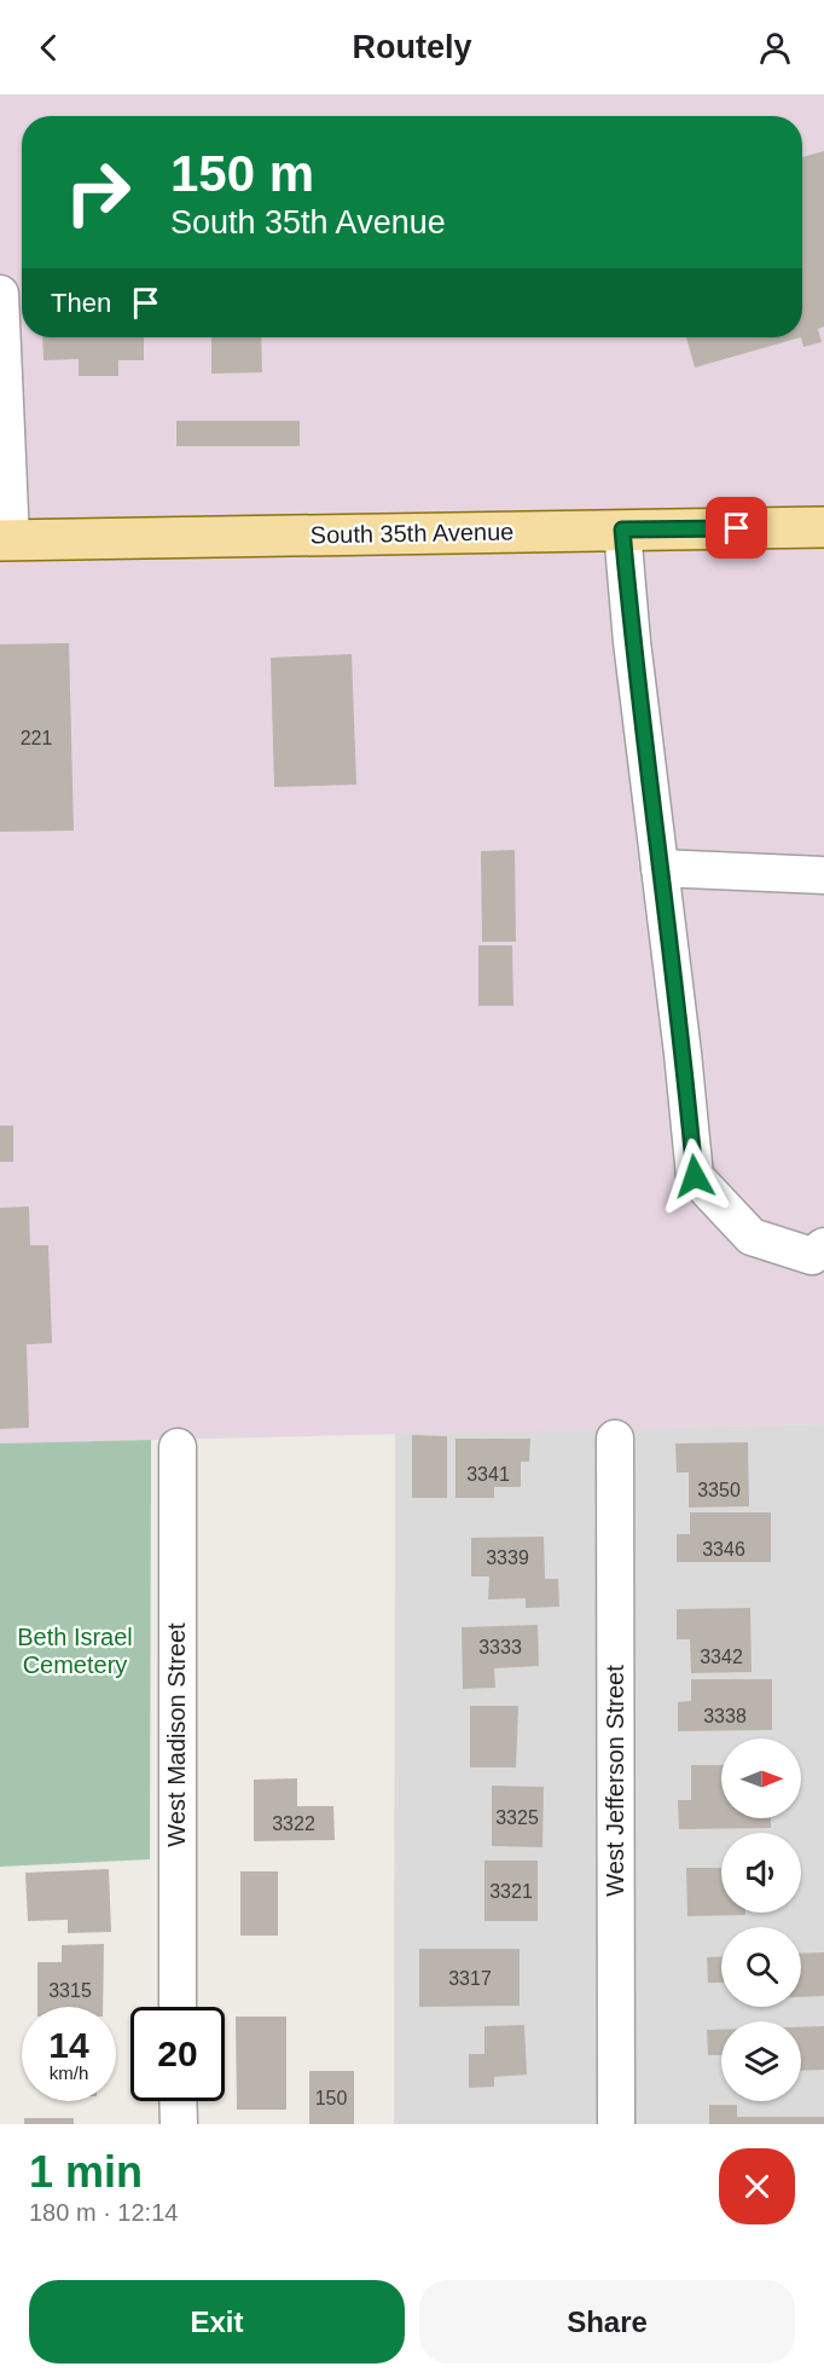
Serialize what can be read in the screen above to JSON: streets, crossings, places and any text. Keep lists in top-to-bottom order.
{
  "streets": {
    "main road": ["South 35th Avenue"],
    "street": ["West Madison Street", "West Jefferson Street"]
  },
  "parks": ["Beth Israel Cemetery"],
  "house_numbers": [
    "221",
    "3341",
    "3350",
    "3346",
    "3339",
    "3333",
    "3342",
    "3338",
    "3325",
    "3322",
    "3321",
    "3317",
    "3315",
    "150"
  ],
  "north": "right",
  "page": {
    "header": "Routely",
    "turn": ["150 m", "South 35th Avenue"],
    "then": "Then",
    "speed": "14 km/h",
    "limit": "20",
    "heading": ["1 min", "180 m · 12:14"],
    "buttons": ["Exit", "Share"]
  }
}
